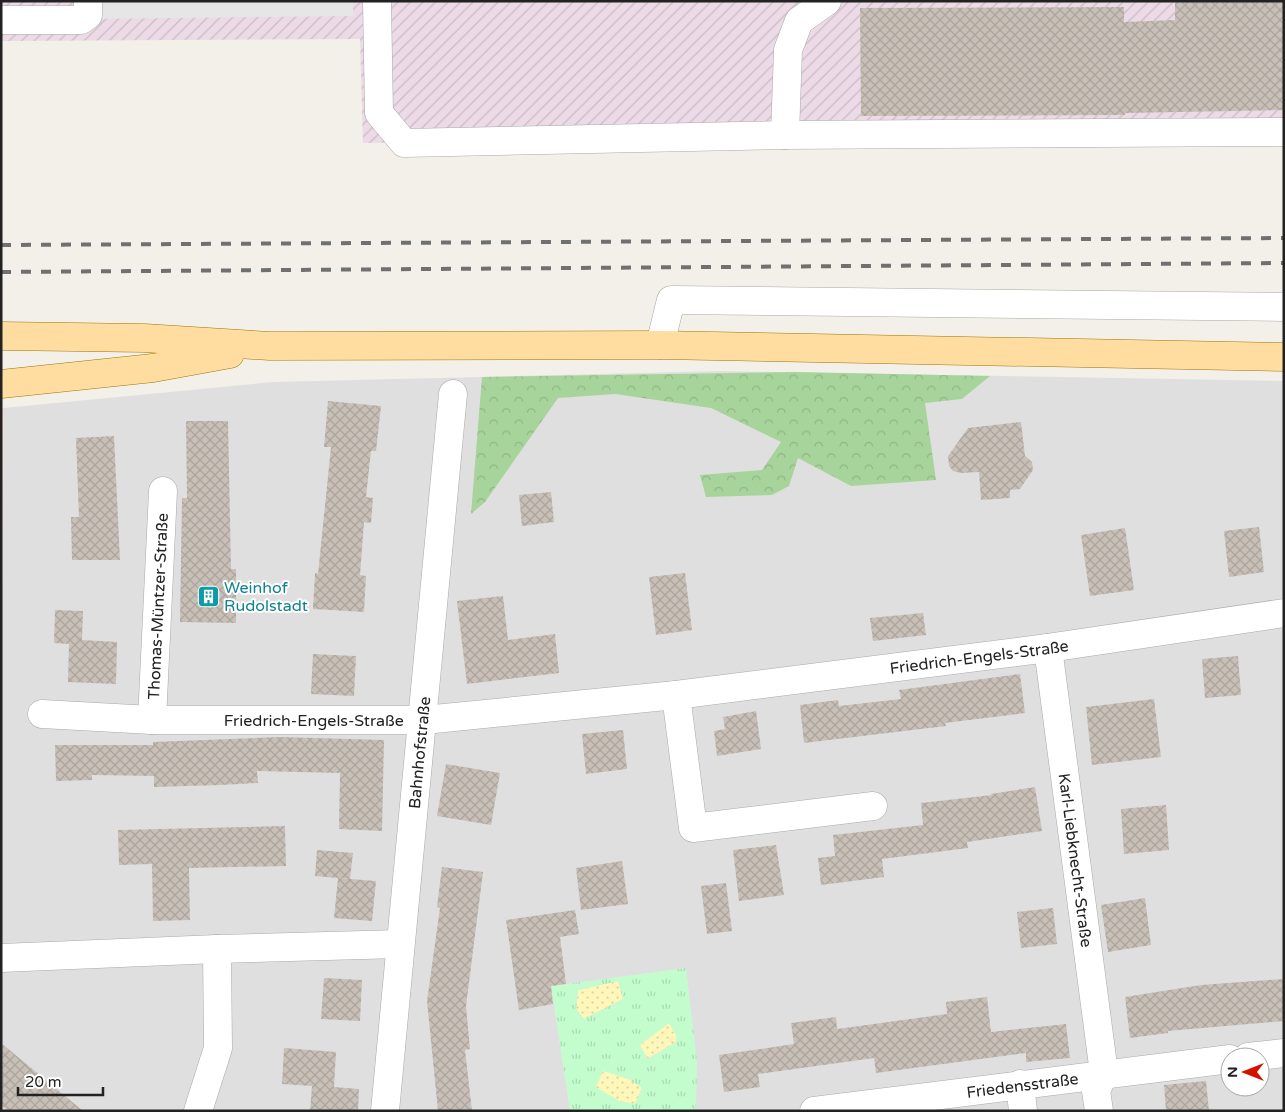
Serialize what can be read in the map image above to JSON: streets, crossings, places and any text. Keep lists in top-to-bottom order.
{
  "streets": {
    "street": [
      "Thomas-Müntzer-Straße",
      "Friedrich-Engels-Straße",
      "Bahnhofstraße",
      "Karl-Liebknecht-Straße",
      "Friedensstraße"
    ]
  },
  "crossings": [
    ["Thomas-Müntzer-Straße", "Friedrich-Engels-Straße"],
    ["Friedrich-Engels-Straße", "Bahnhofstraße"],
    ["Friedrich-Engels-Straße", "Karl-Liebknecht-Straße"],
    ["Karl-Liebknecht-Straße", "Friedensstraße"]
  ],
  "places": {
    "building": ["Weinhof Rudolstadt"]
  },
  "scale_bar": "20 m",
  "north": "left"
}
